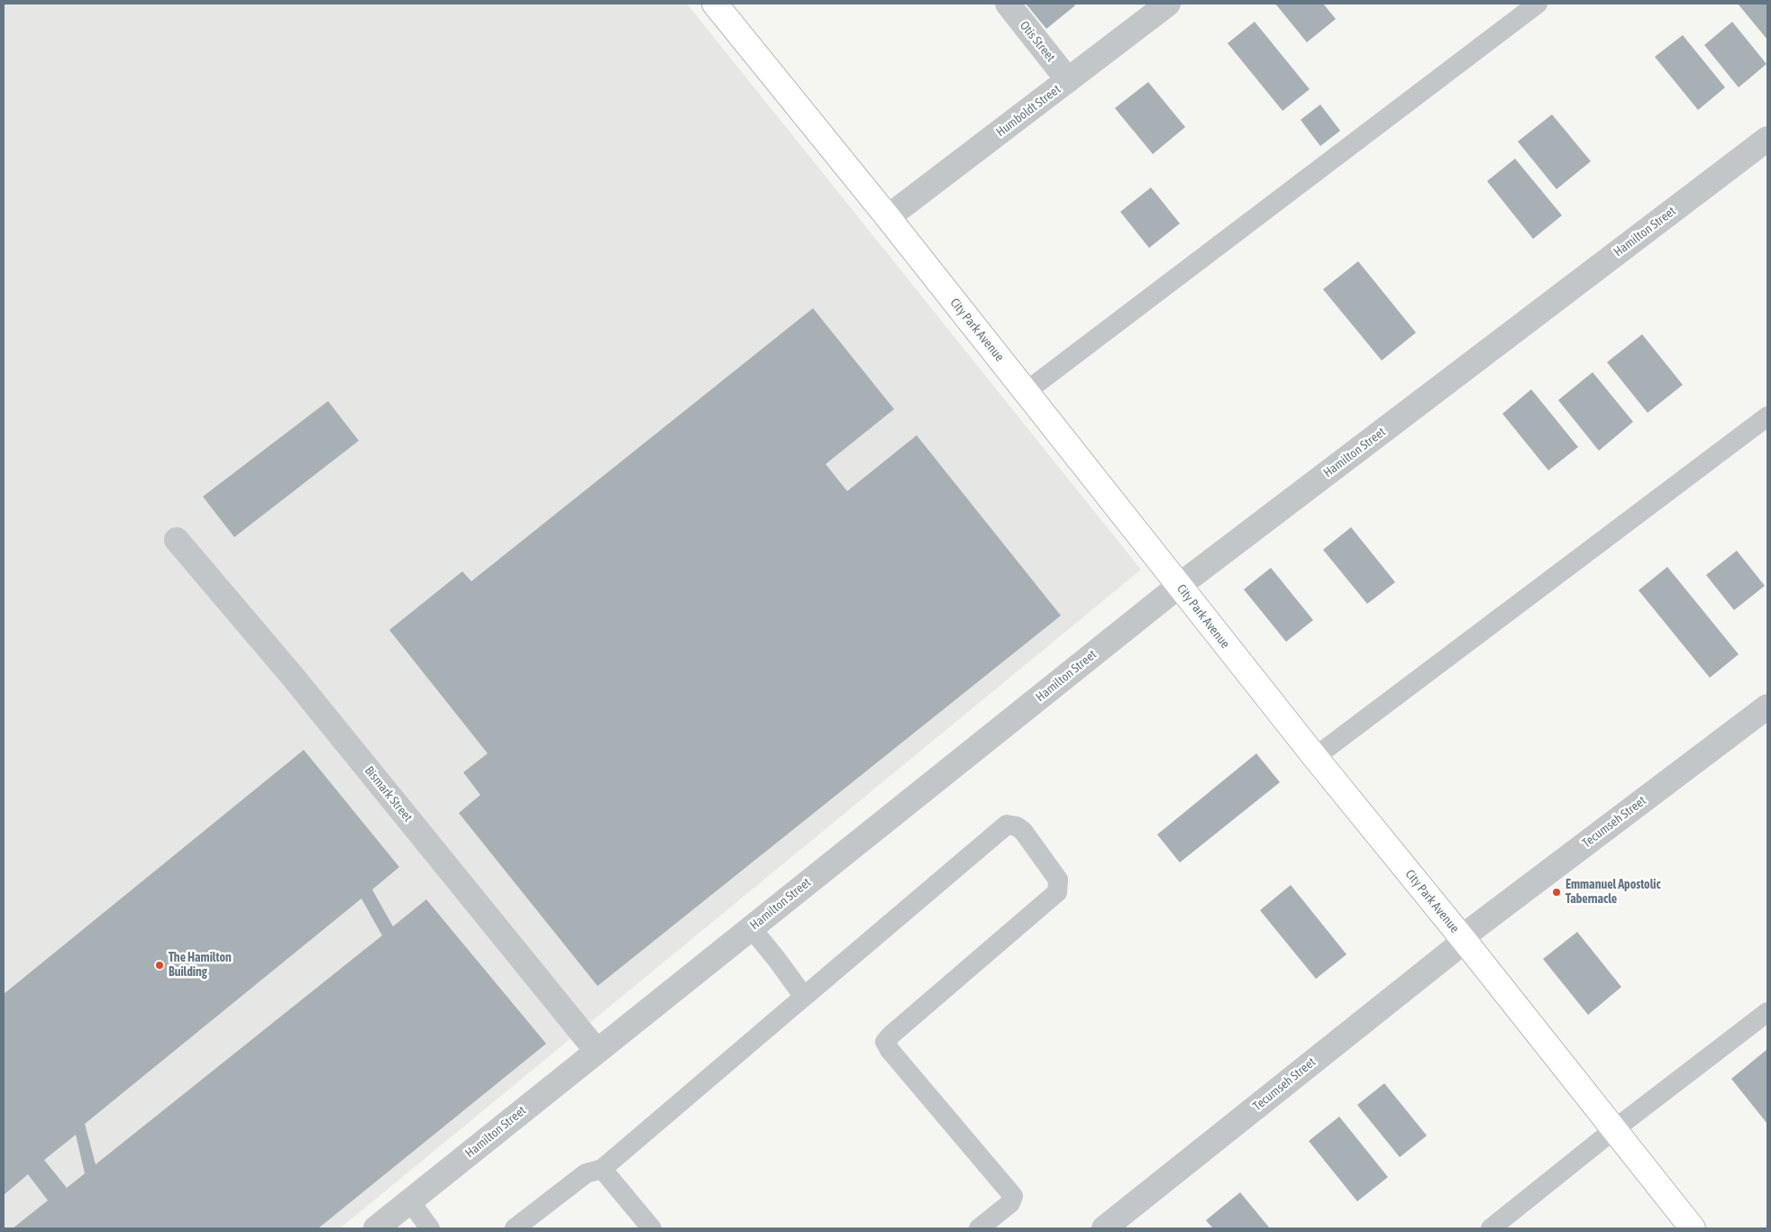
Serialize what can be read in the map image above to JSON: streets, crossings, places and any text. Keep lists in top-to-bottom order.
{
  "streets": {
    "street": [
      "Otis Street",
      "Humboldt Street",
      "Hamilton Street",
      "City Park Avenue",
      "Bismark Street",
      "Tecumseh Street"
    ]
  },
  "crossings": [
    ["Otis Street", "Humboldt Street"],
    ["Humboldt Street", "City Park Avenue"],
    ["Hamilton Street", "City Park Avenue"],
    ["Hamilton Street", "Bismark Street"],
    ["City Park Avenue", "Tecumseh Street"]
  ],
  "places": ["Emmanuel Apostolic Tabernacle", "The Hamilton Building"]
}
